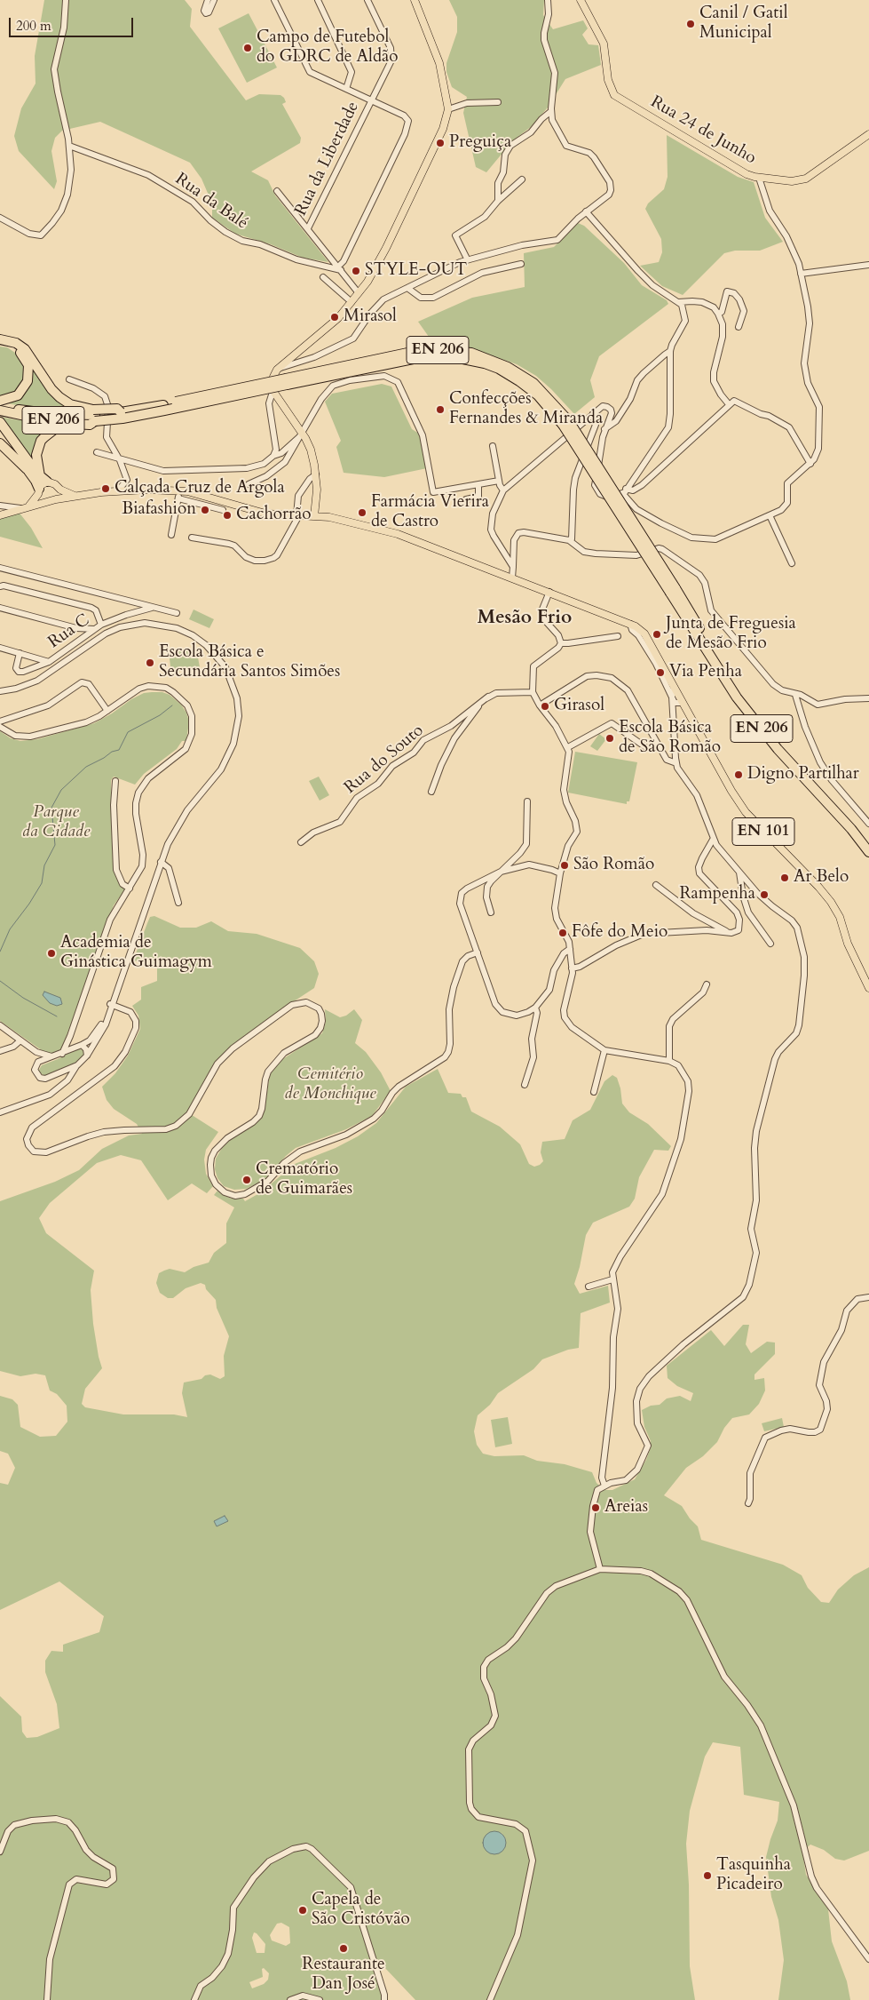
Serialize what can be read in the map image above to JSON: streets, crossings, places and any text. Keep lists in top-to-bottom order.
{
  "streets": {
    "highway": ["EN 206"],
    "main road": ["Rua 24 de Junho", "EN 101"],
    "street": [
      "Rua da Liberdade",
      "Rua da Balé",
      "Rua C",
      "Rua do Souto"
    ]
  },
  "districts": ["Mesão Frio"],
  "parks": ["Parque da Cidade", "Cemitério de Monchique"],
  "places": [
    "Canil / Gatil Municipal",
    "Campo de Futebol do GDRC de Aldão",
    "Preguiça",
    "STYLE-OUT",
    "Mirasol",
    "Confecções Fernandes & Miranda",
    "Calçada Cruz de Argola",
    "Biafashion",
    "Farmácia Vierira de Castro",
    "Cachorrão",
    "Junta de Freguesia de Mesão Frio",
    "Escola Básica e Secundária Santos Simões",
    "Via Penha",
    "Girasol",
    "Escola Básica de São Romão",
    "Digno Partilhar",
    "São Romão",
    "Ar Belo",
    "Rampenha",
    "Fôfe do Meio",
    "Academia de Ginástica Guimagym",
    "Crematório de Guimarães",
    "Areias",
    "Tasquinha Picadeiro",
    "Capela de São Cristóvão",
    "Restaurante Dan José"
  ],
  "scale_bar": "200 m"
}
